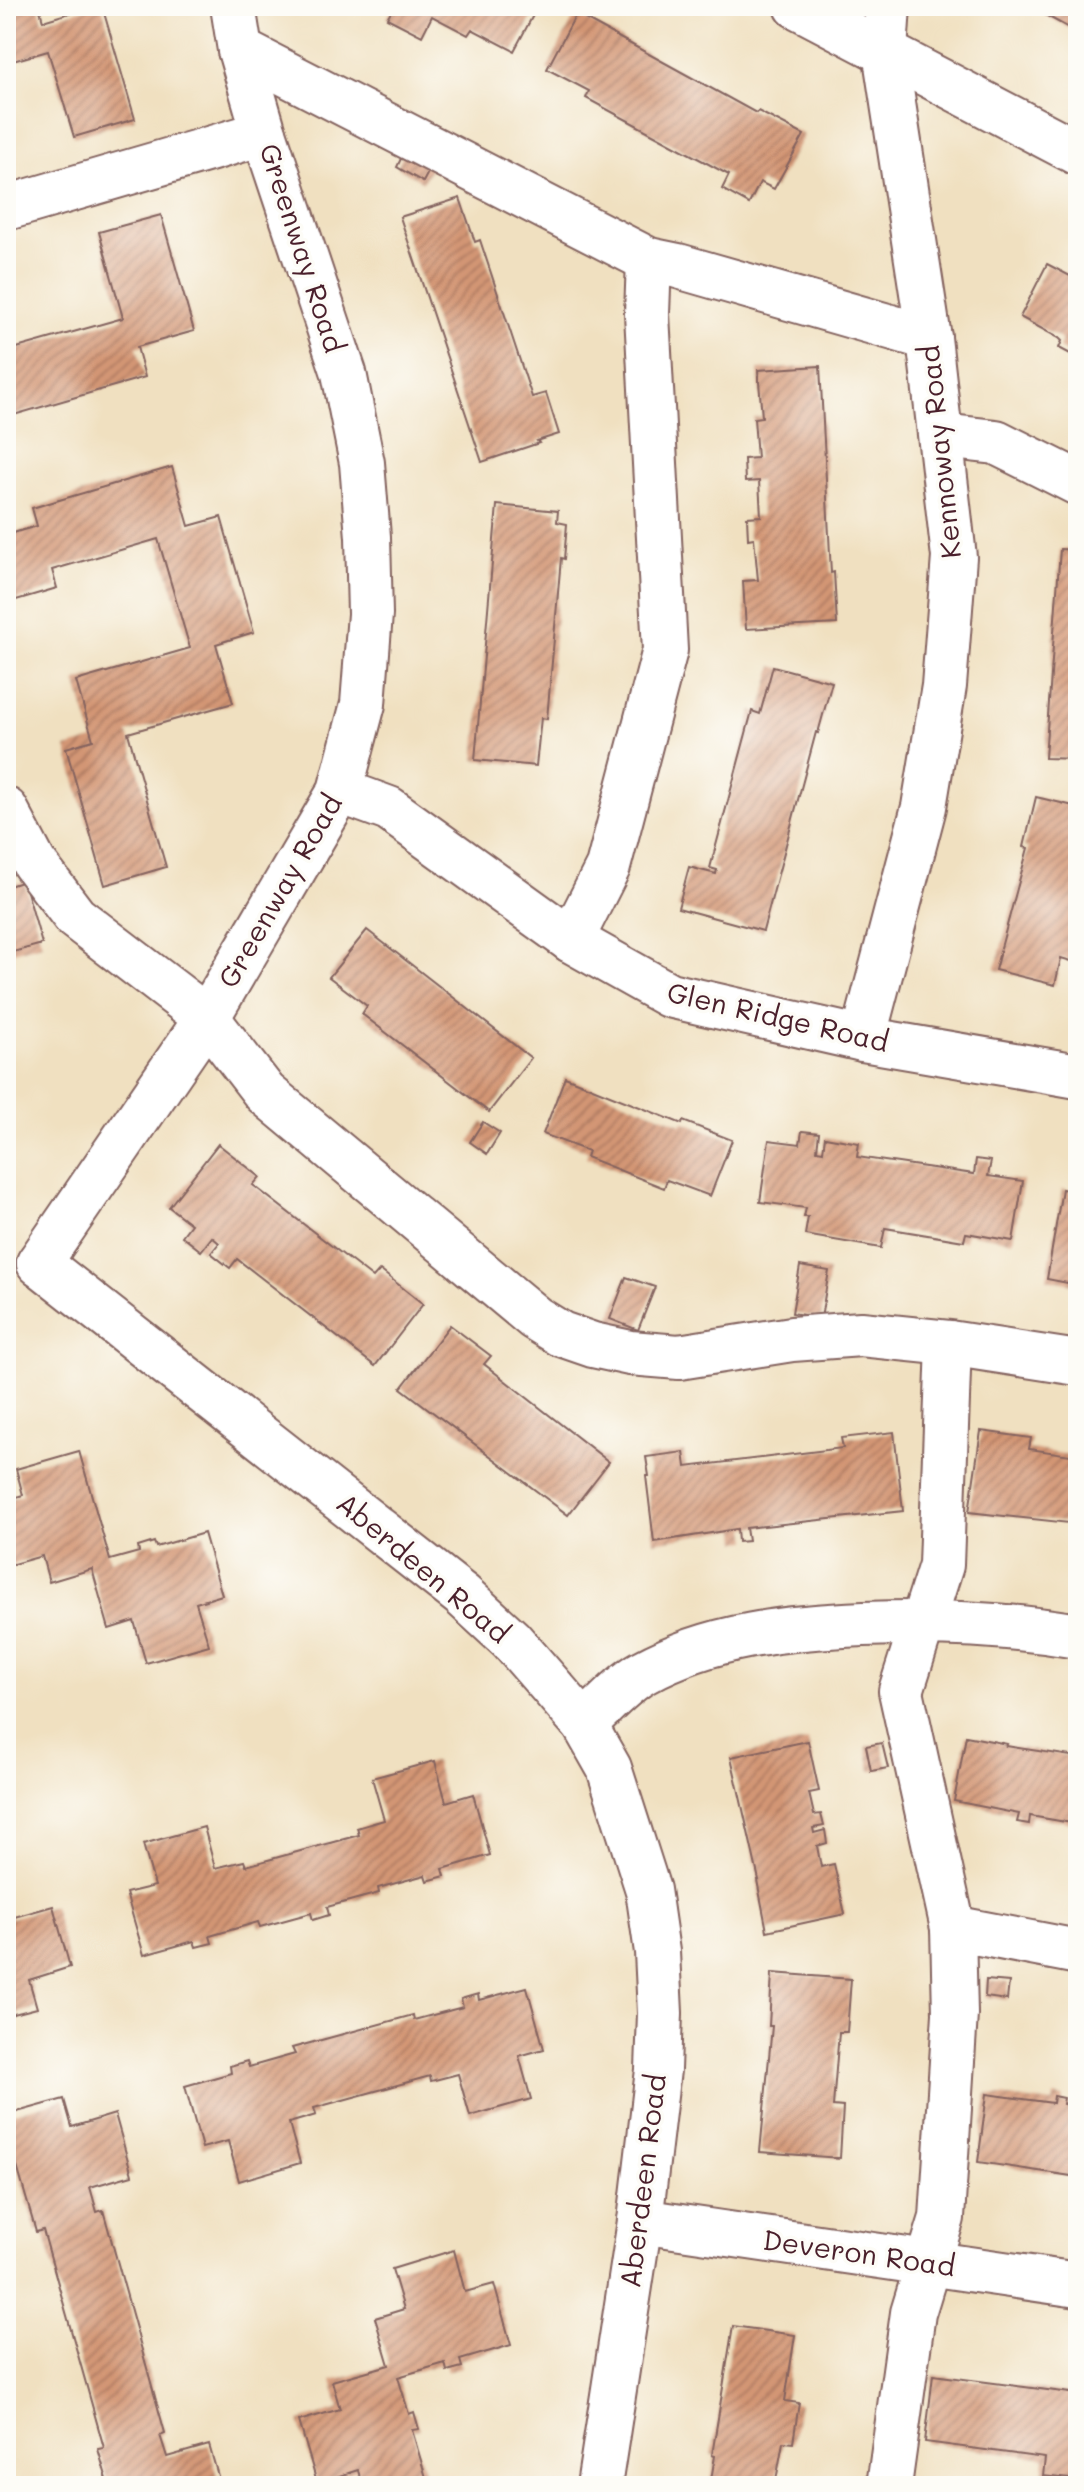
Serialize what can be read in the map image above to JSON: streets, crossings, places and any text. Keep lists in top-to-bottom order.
{
  "streets": {
    "street": [
      "Greenway Road",
      "Kennoway Road",
      "Glen Ridge Road",
      "Aberdeen Road",
      "Deveron Road"
    ]
  },
  "crossings": [
    ["Greenway Road", "Glen Ridge Road"],
    ["Greenway Road", "Aberdeen Road"],
    ["Kennoway Road", "Glen Ridge Road"],
    ["Aberdeen Road", "Deveron Road"]
  ]
}
